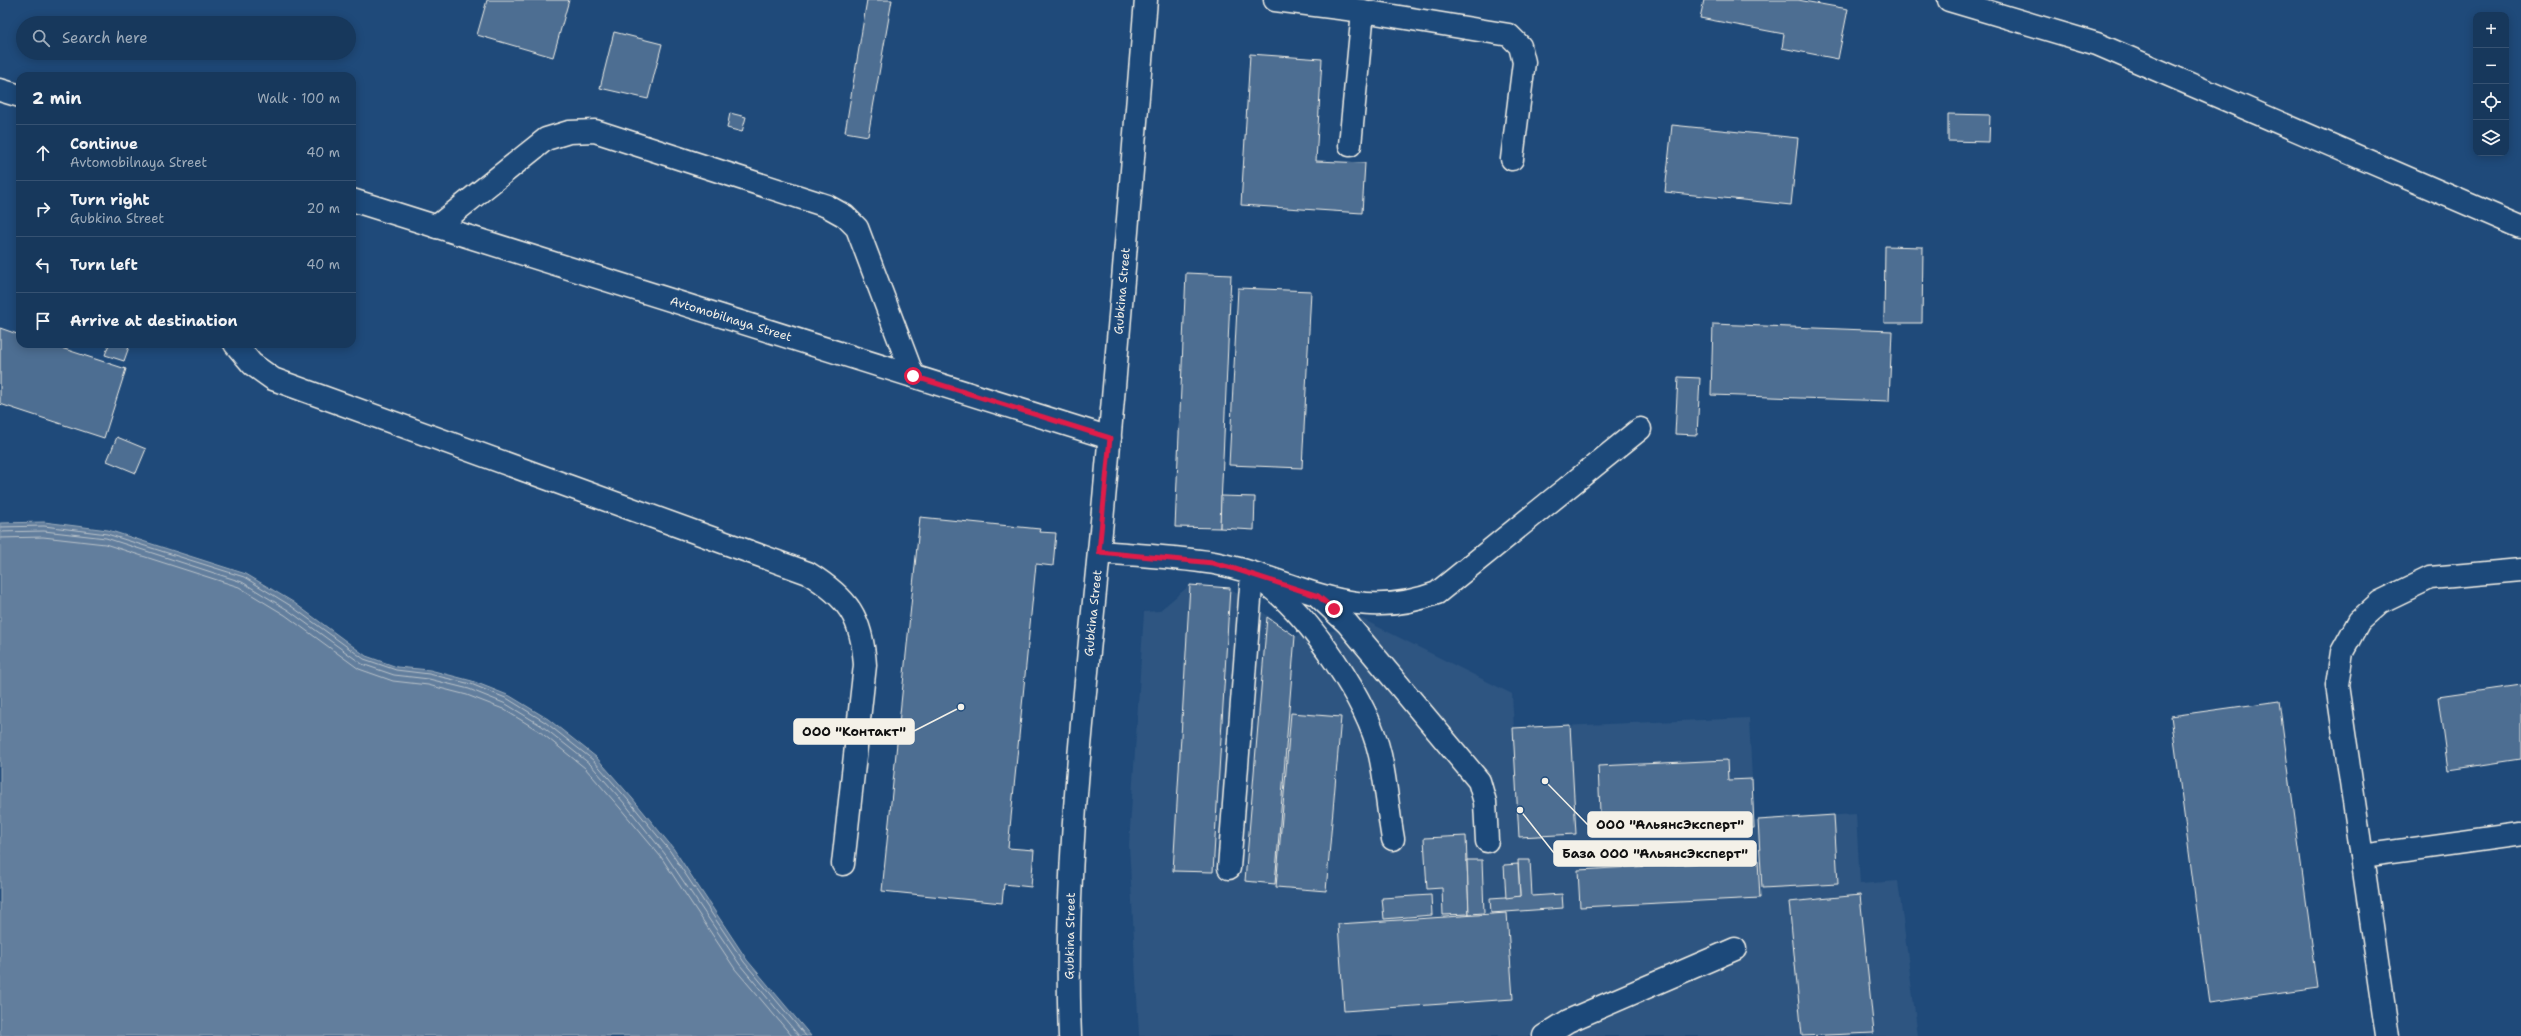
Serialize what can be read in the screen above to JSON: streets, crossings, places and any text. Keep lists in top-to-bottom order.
{
  "streets": {
    "street": ["Gubkina Street", "Avtomobilnaya Street"]
  },
  "crossings": [
    ["Gubkina Street", "Avtomobilnaya Street"]
  ],
  "places": ["ООО \"Контакт\"", "ООО \"АльянсЭксперт\"", "База ООО \"АльянсЭксперт\""],
  "page": {
    "map_buttons": ["+", "−"],
    "search": "Search here",
    "heading": ["2 min", "Walk · 100 m"],
    "list": [
      ["Continue", "Avtomobilnaya Street", "40 m"],
      ["Turn right", "Gubkina Street", "20 m"],
      ["Turn left", "40 m"],
      "Arrive at destination"
    ]
  }
}
